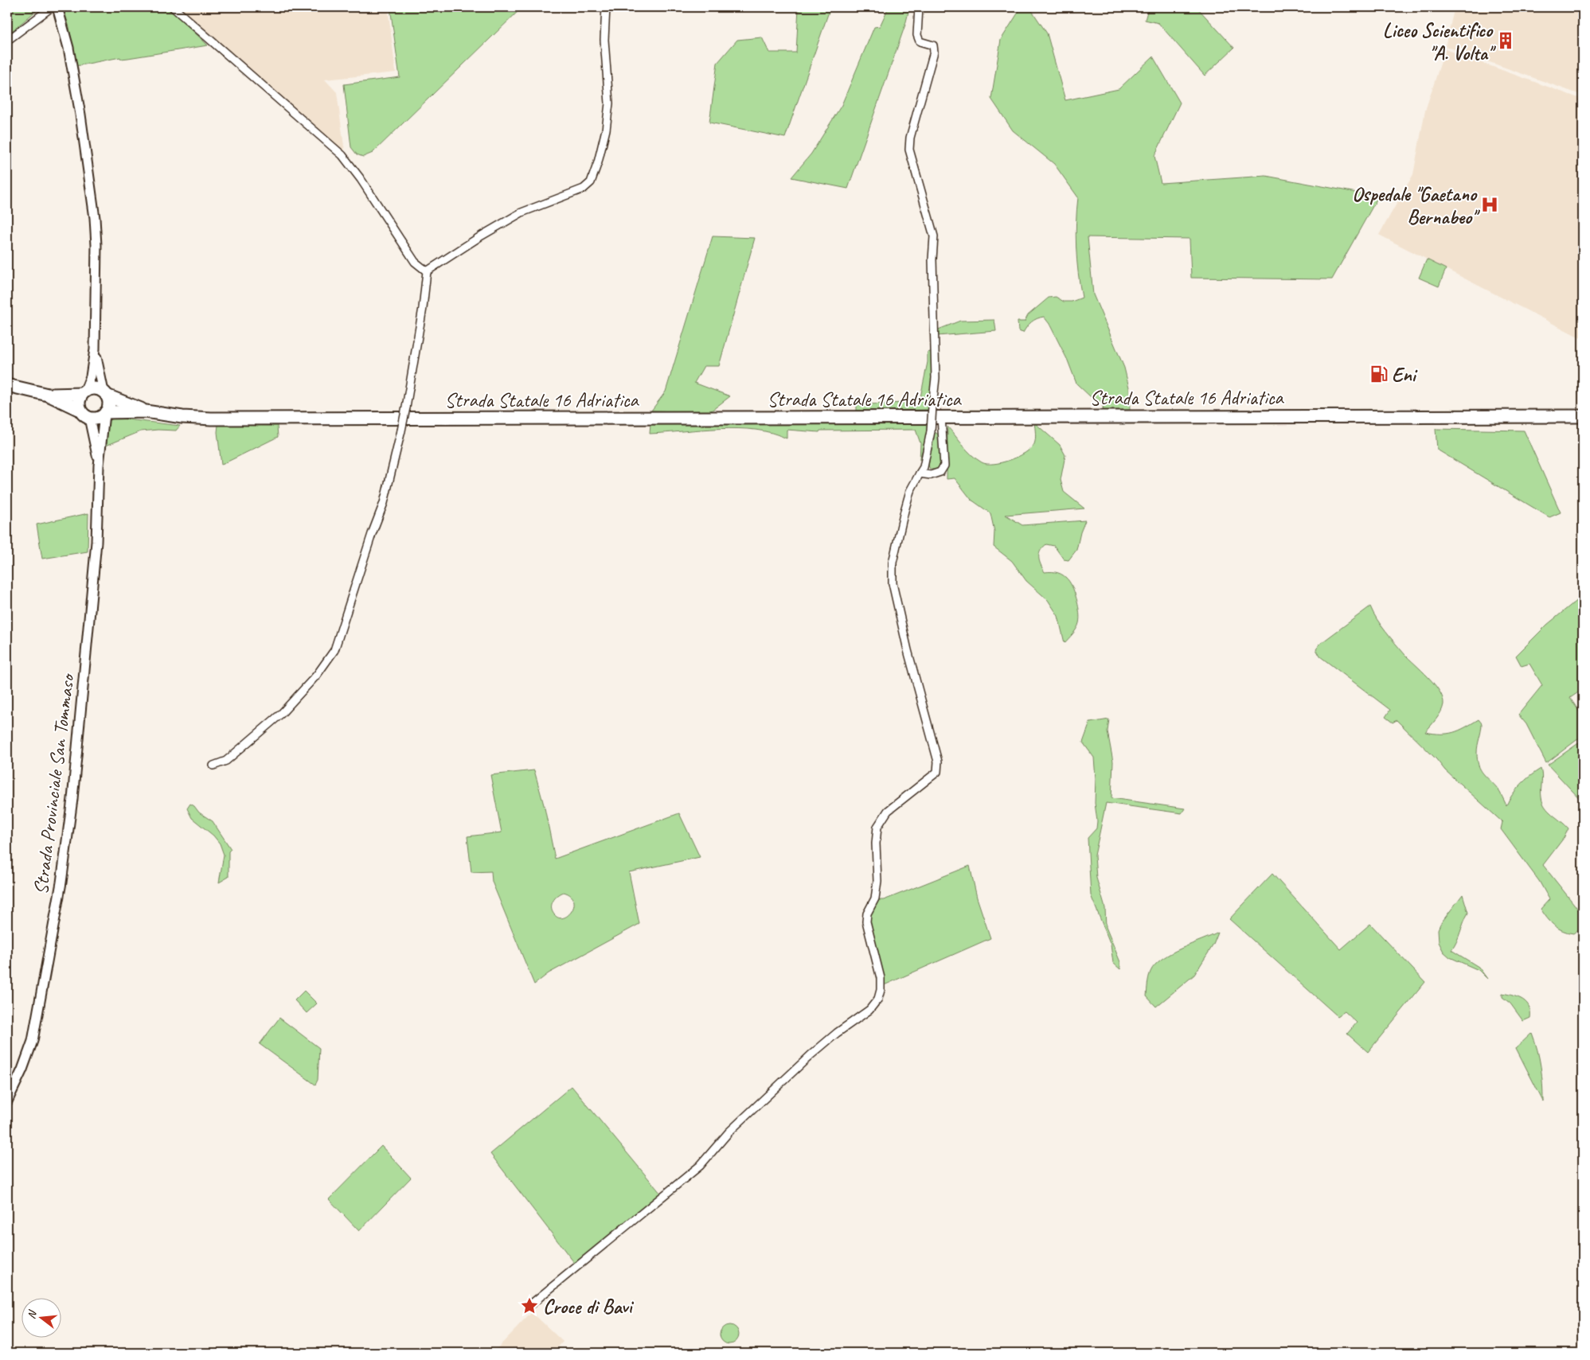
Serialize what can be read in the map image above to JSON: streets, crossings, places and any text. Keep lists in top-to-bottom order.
{
  "streets": {
    "main road": ["Strada Statale 16 Adriatica"],
    "street": ["Strada Provinciale San Tommaso"]
  },
  "crossings": [
    ["Strada Statale 16 Adriatica", "Strada Provinciale San Tommaso"]
  ],
  "places": {
    "building": ["Liceo Scientifico \"A. Volta\""],
    "hospital": ["Ospedale \"Gaetano Bernabeo\""],
    "fuel station": ["Eni"],
    "place": ["Croce di Bavi"]
  },
  "north": "left"
}
